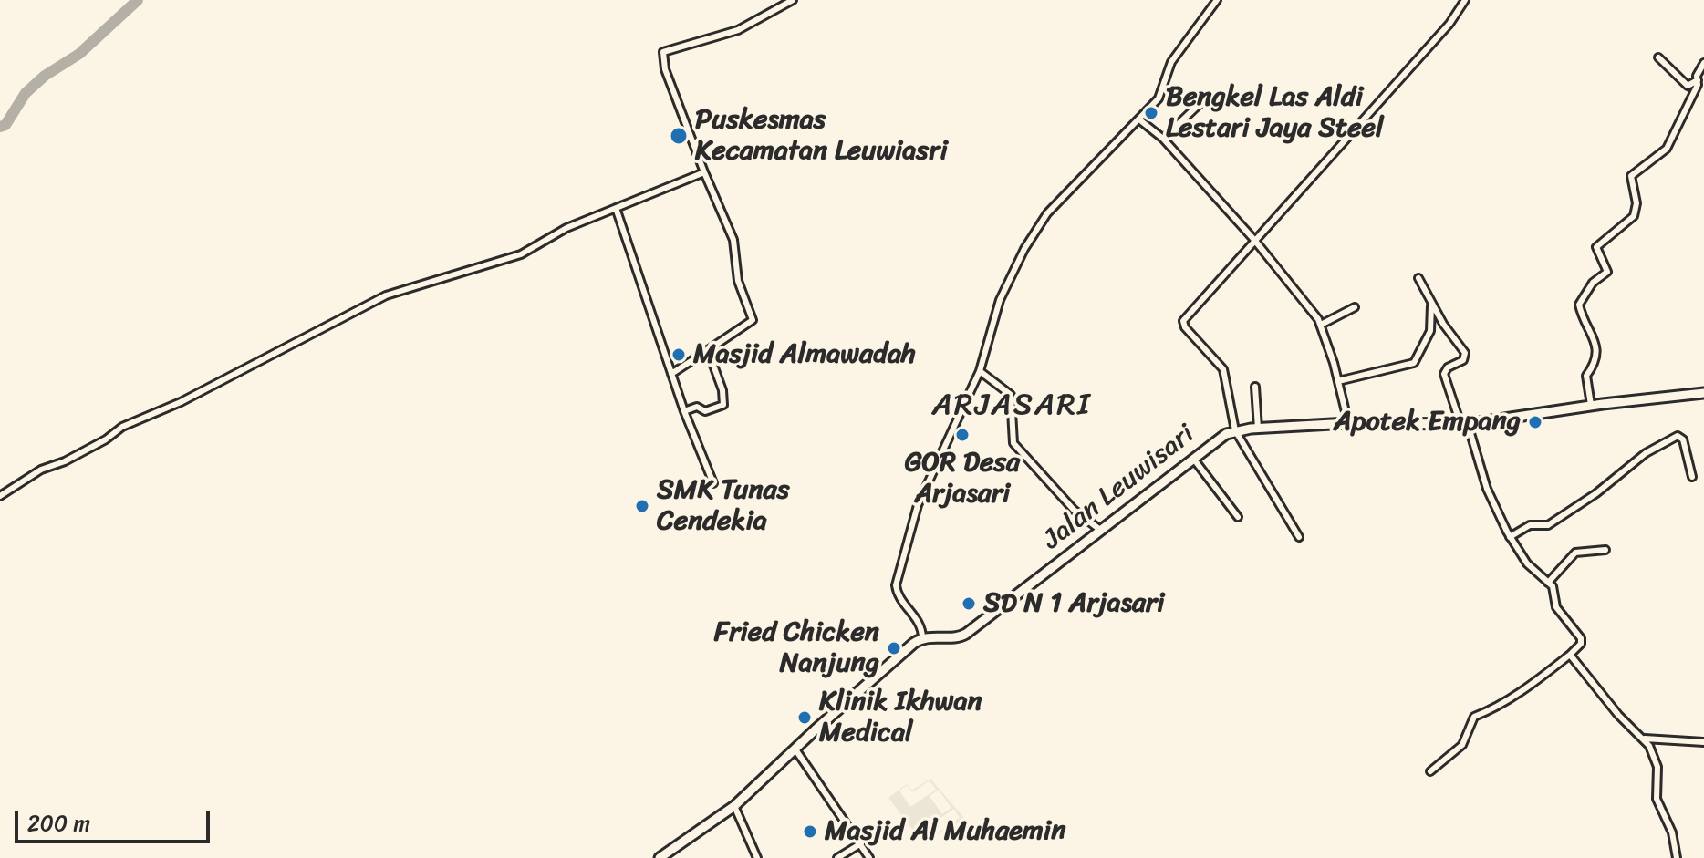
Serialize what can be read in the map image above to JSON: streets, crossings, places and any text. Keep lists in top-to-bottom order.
{
  "streets": {
    "main road": ["Jalan Leuwisari"]
  },
  "districts": ["ARJASARI"],
  "places": [
    "Bengkel Las Aldi Lestari Jaya Steel",
    "Puskesmas Kecamatan Leuwiasri",
    "Masjid Almawadah",
    "Apotek Empang",
    "GOR Desa Arjasari",
    "SMK Tunas Cendekia",
    "SD N 1 Arjasari",
    "Fried Chicken Nanjung",
    "Klinik Ikhwan Medical",
    "Masjid Al Muhaemin"
  ],
  "scale_bar": "200 m"
}
